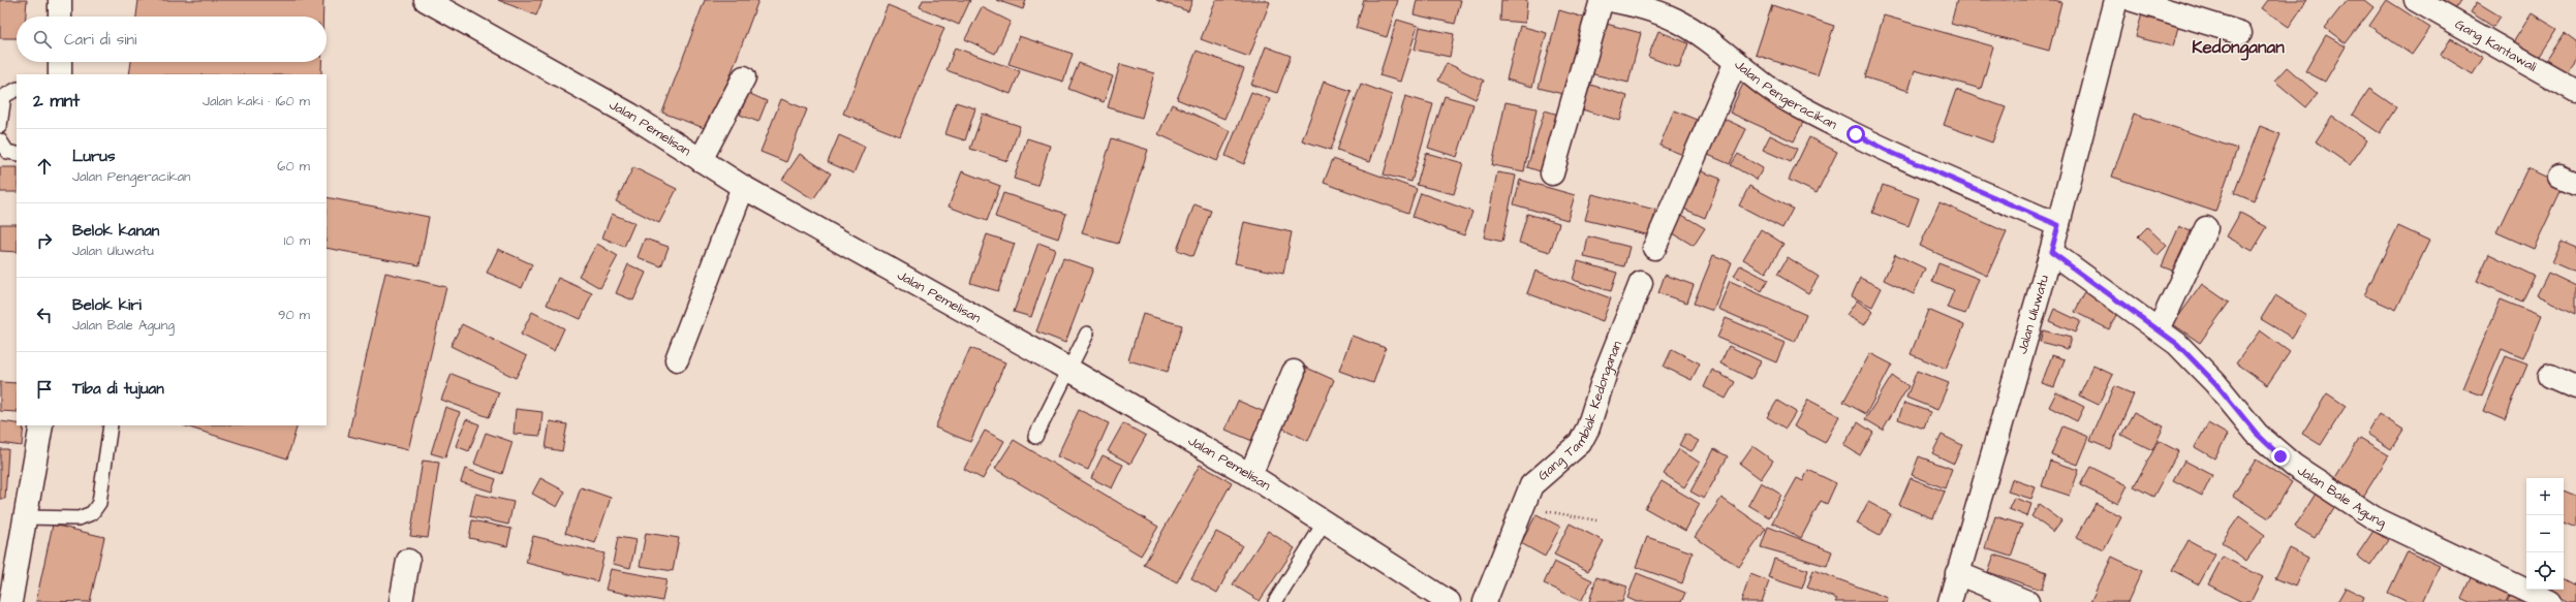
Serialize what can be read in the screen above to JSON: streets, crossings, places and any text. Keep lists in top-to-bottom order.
{
  "streets": {
    "street": [
      "Gang Kantawali",
      "Jalan Pengeracikan",
      "Jalan Pemelisan",
      "Jalan Uluwatu",
      "Gang Tambiak Kedonganan",
      "Jalan Bale Agung"
    ]
  },
  "crossings": [
    ["Jalan Pengeracikan", "Jalan Uluwatu"],
    ["Jalan Uluwatu", "Jalan Bale Agung"]
  ],
  "districts": ["Kedonganan"],
  "page": {
    "search": "Cari di sini",
    "heading": ["2 mnt", "Jalan kaki · 160 m"],
    "list": [
      ["Lurus", "Jalan Pengeracikan", "60 m"],
      ["Belok kanan", "Jalan Uluwatu", "10 m"],
      ["Belok kiri", "Jalan Bale Agung", "90 m"],
      "Tiba di tujuan"
    ],
    "map_buttons": ["+", "−"]
  }
}
